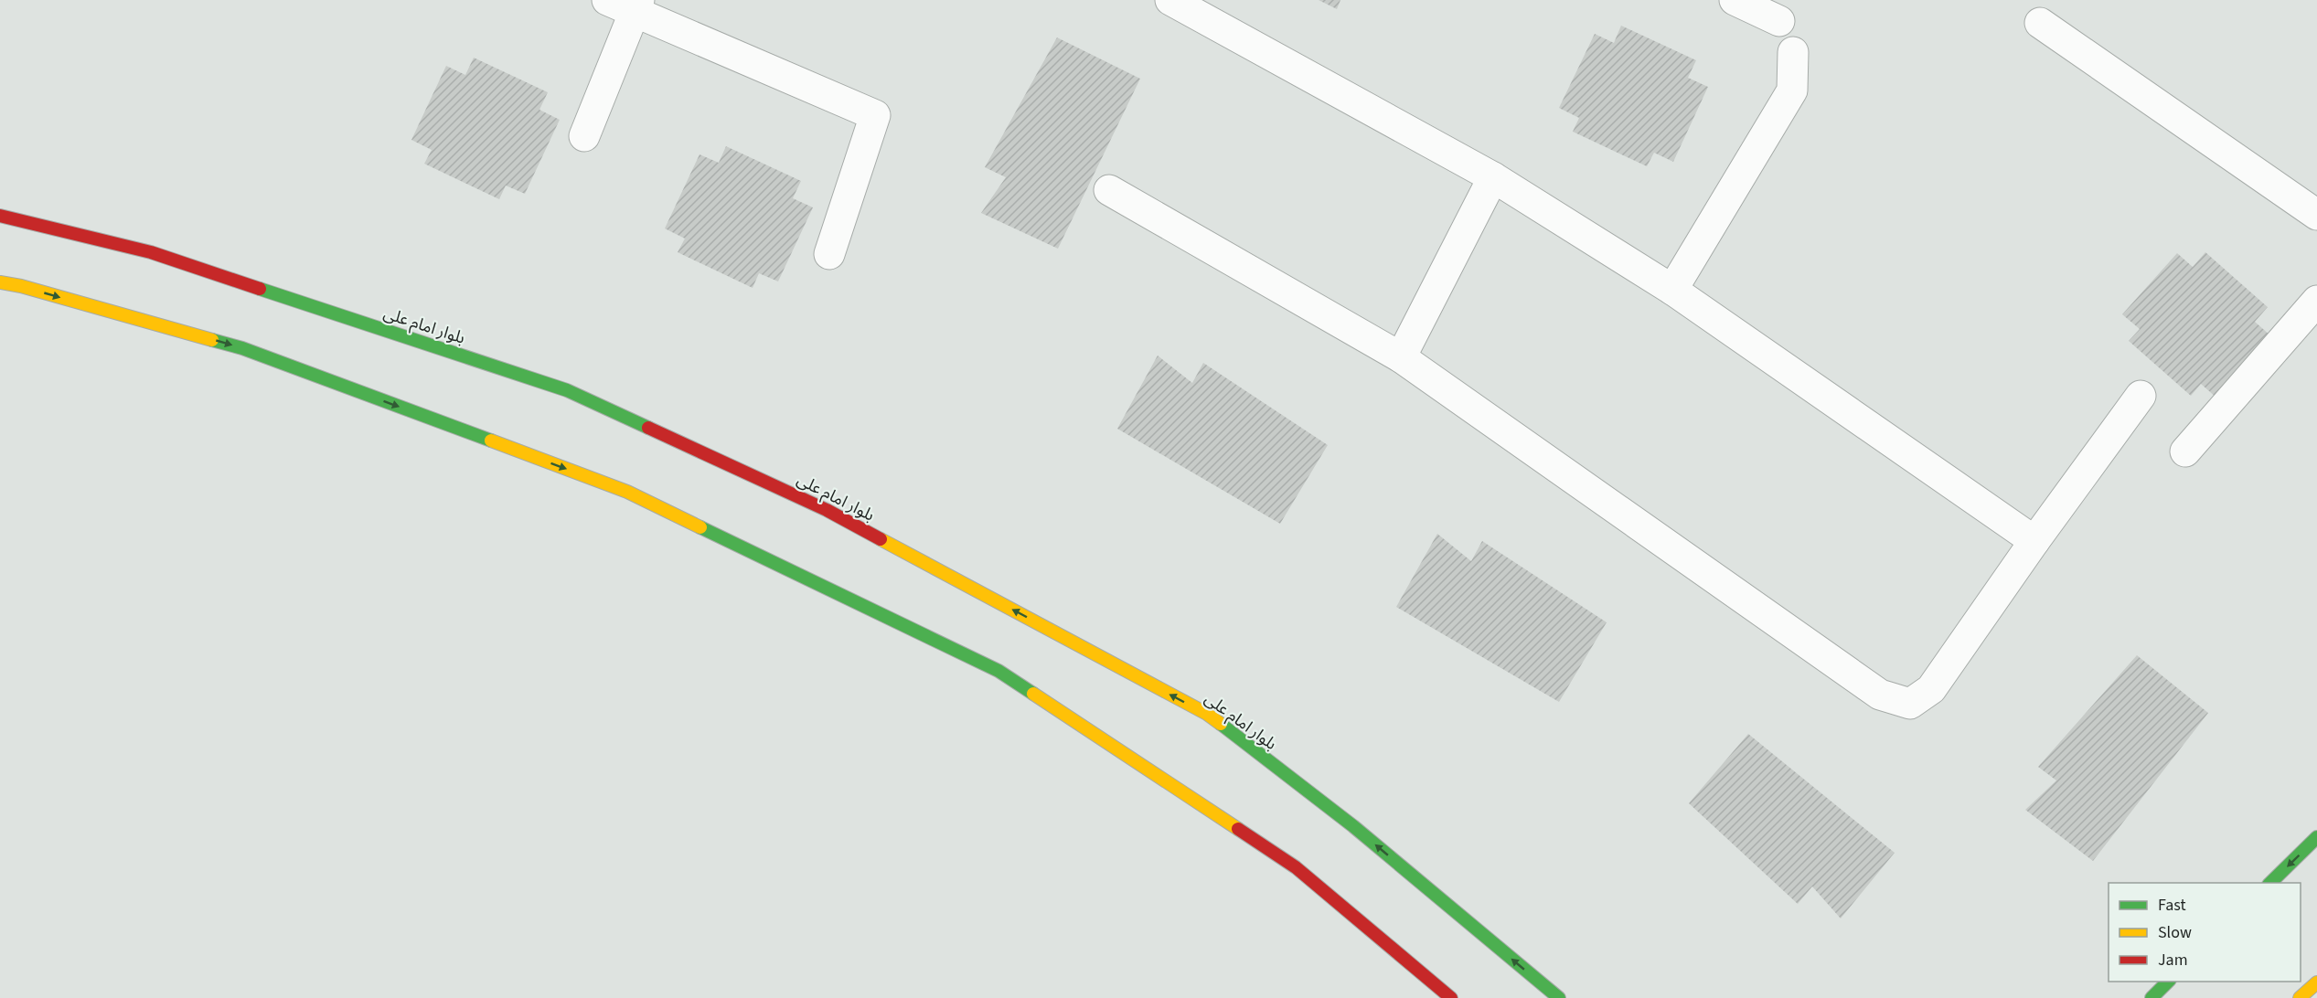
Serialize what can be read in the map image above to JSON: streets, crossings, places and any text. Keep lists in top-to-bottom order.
{
  "streets": {
    "main road": ["بلوار امام علی"]
  },
  "legend": ["Fast", "Slow", "Jam"]
}
